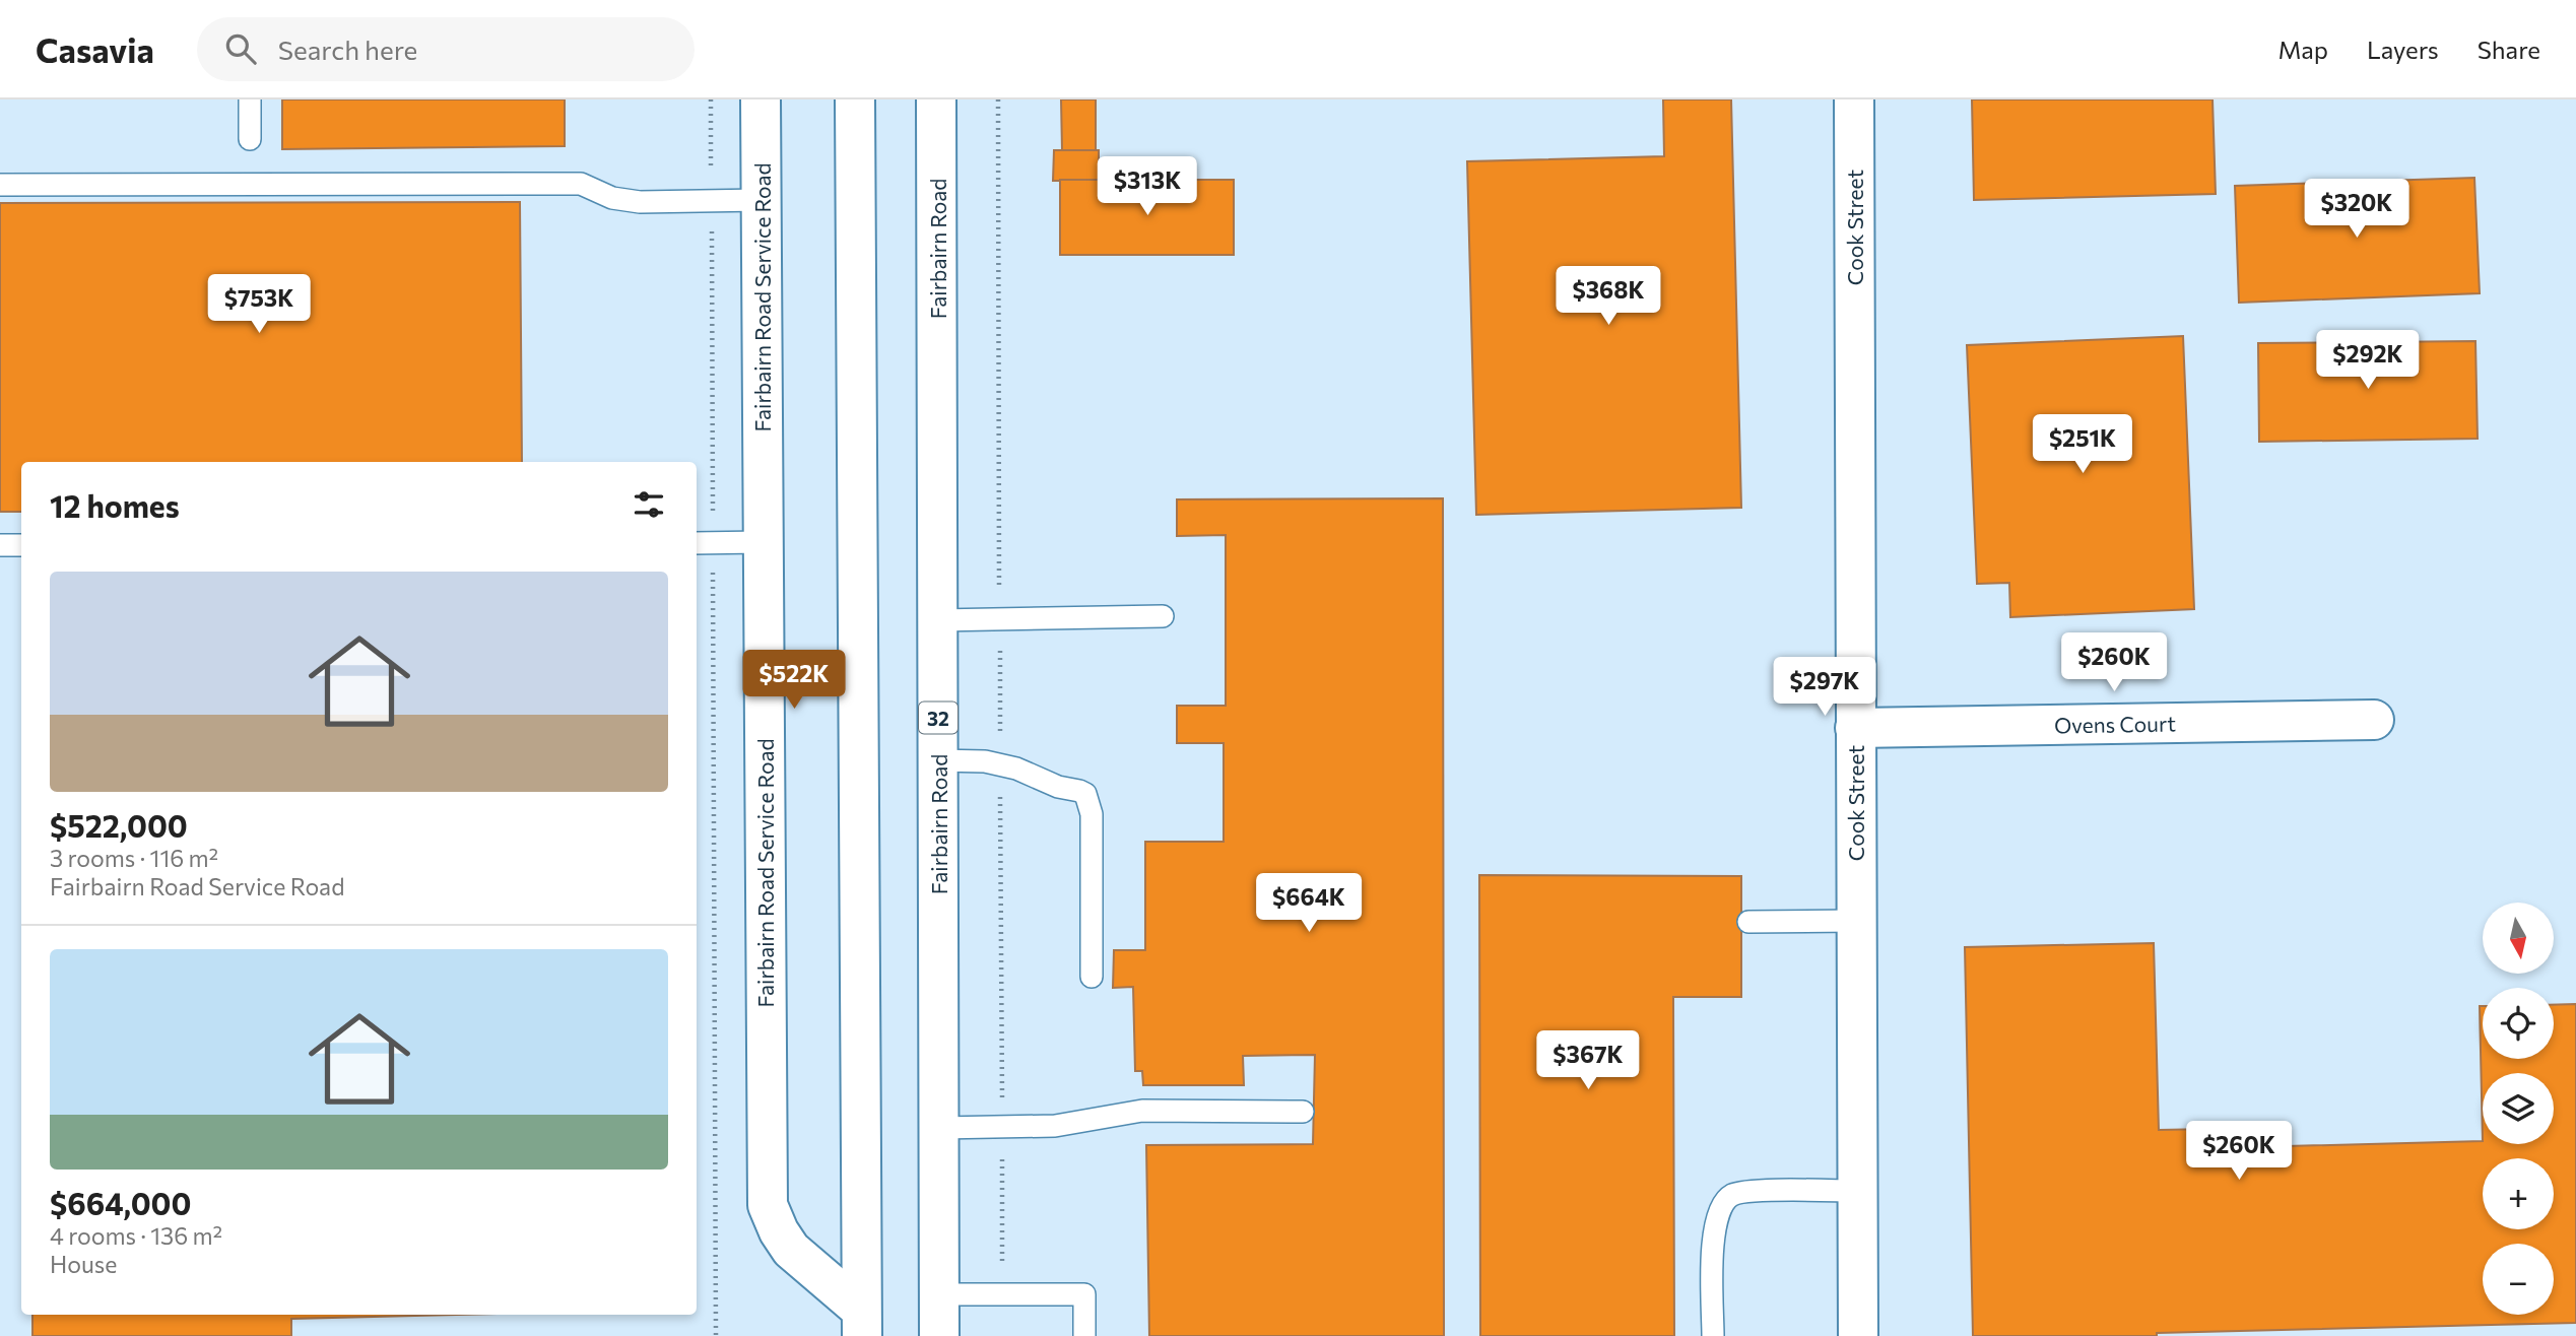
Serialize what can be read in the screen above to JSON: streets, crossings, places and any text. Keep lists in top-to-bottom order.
{
  "streets": {
    "street": [
      "Cook Street",
      "Fairbairn Road",
      "Fairbairn Road Service Road",
      "32",
      "Ovens Court"
    ]
  },
  "crossings": [
    ["Cook Street", "Ovens Court"]
  ],
  "north": "bottom",
  "page": {
    "header": "Casavia",
    "search": "Search here",
    "nav": ["Map", "Layers", "Share"],
    "price": [
      "$313K",
      "$320K",
      "$368K",
      "$753K",
      "$292K",
      "$251K",
      "$260K",
      "$522K",
      "$297K",
      "$664K",
      "$367K",
      "$260K"
    ],
    "heading": "12 homes",
    "list": [
      {
        "name": "$522,000",
        "note": "3 rooms · 116 m² · Fairbairn Road Service Road"
      },
      {
        "name": "$664,000",
        "note": "4 rooms · 136 m² · House"
      }
    ],
    "map_buttons": ["+", "−"]
  }
}
